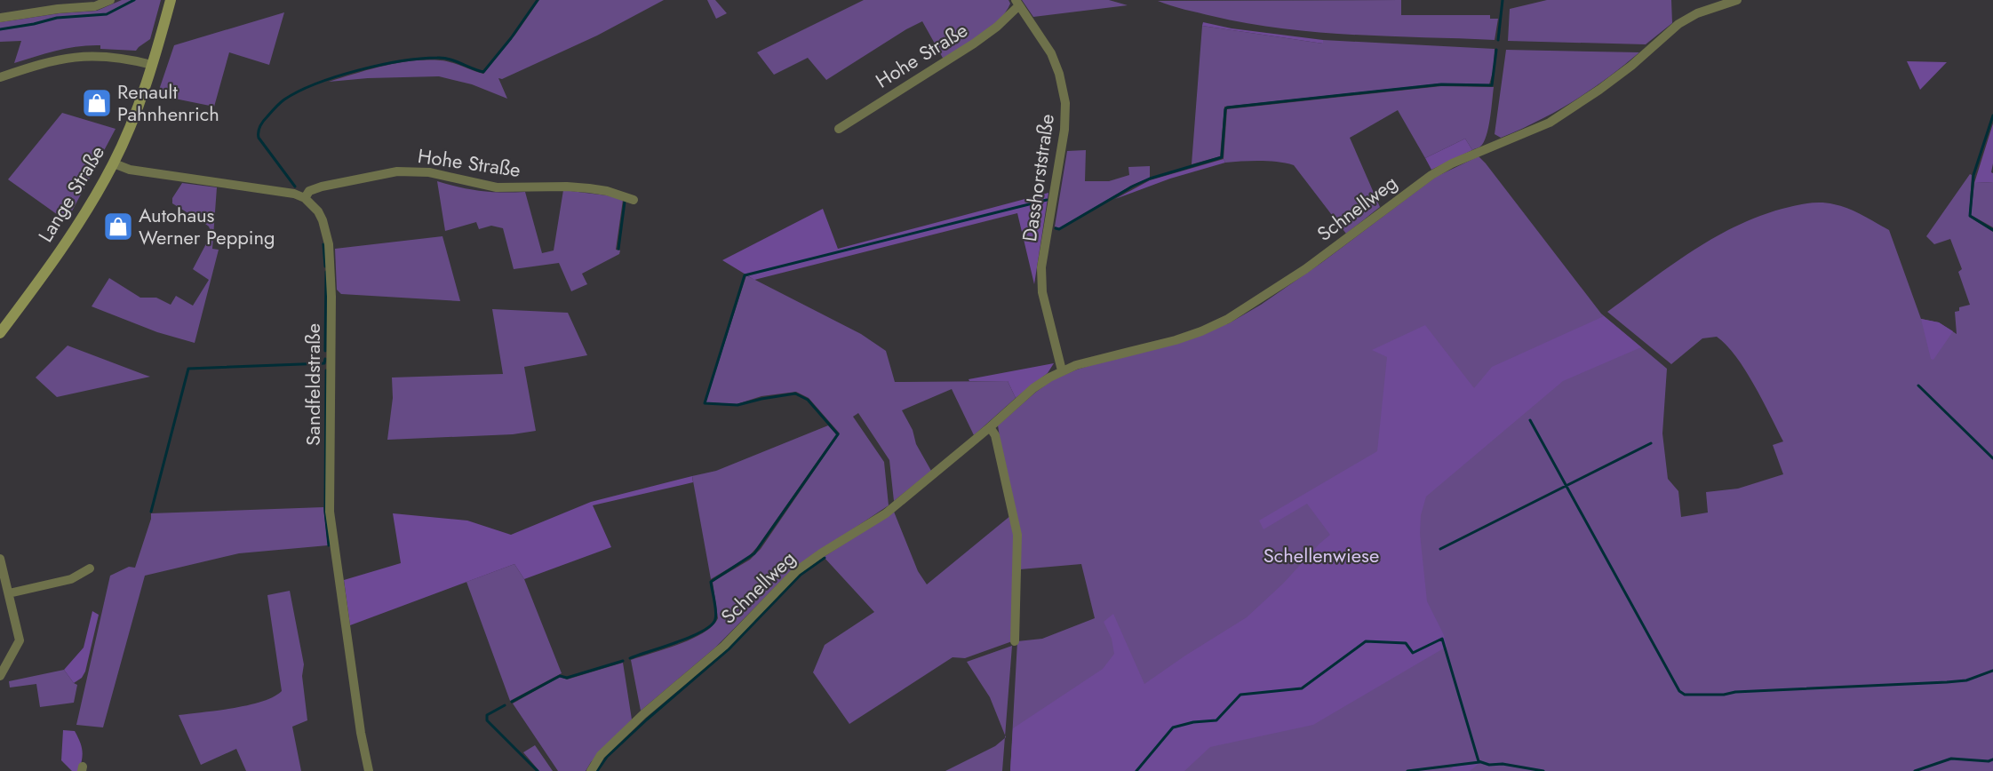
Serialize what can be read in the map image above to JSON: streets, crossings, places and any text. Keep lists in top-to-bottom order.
{
  "streets": {
    "main road": ["Lange Straße"],
    "street": [
      "Hohe Straße",
      "Dasshorststraße",
      "Schnellweg",
      "Sandfeldstraße"
    ]
  },
  "crossings": [
    ["Hohe Straße", "Dasshorststraße"],
    ["Hohe Straße", "Sandfeldstraße"],
    ["Dasshorststraße", "Schnellweg"]
  ],
  "parks": ["Schellenwiese"],
  "places": {
    "shop": ["Renault Pahnhenrich", "Autohaus Werner Pepping"]
  }
}
